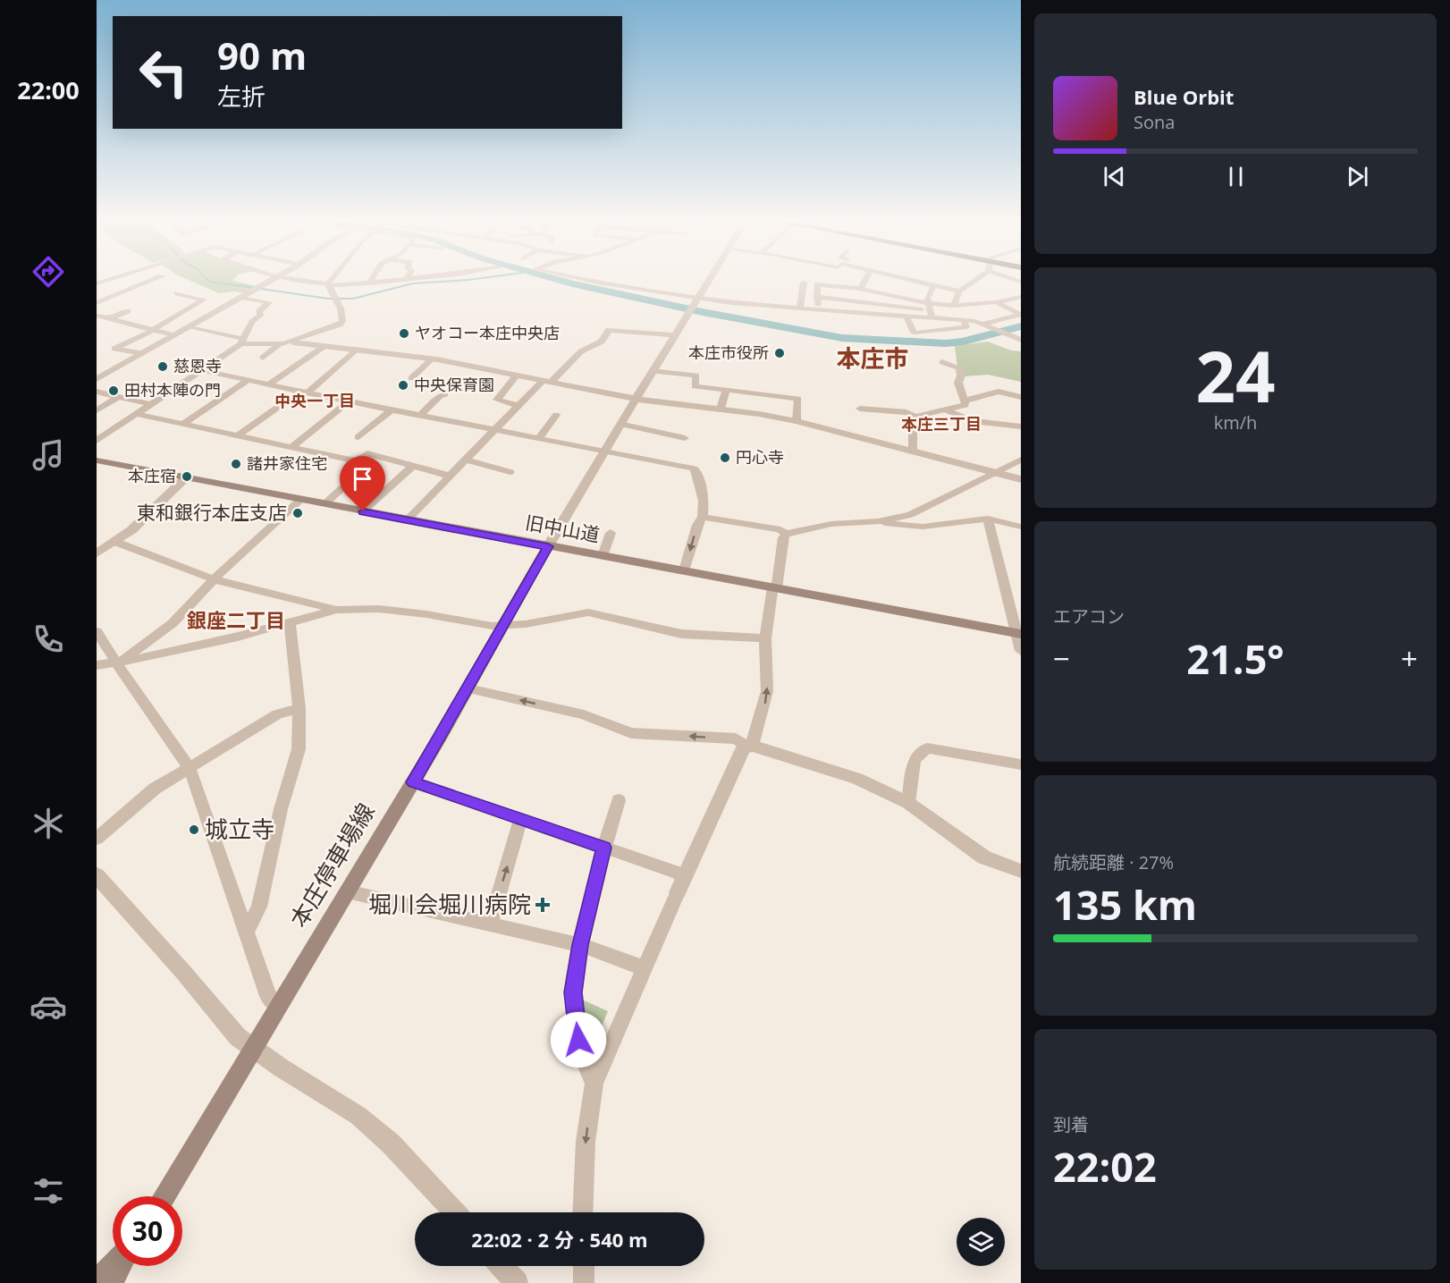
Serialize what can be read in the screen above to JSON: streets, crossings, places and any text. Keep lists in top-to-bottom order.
{
  "streets": {
    "main road": ["旧中山道", "本庄停車場線"]
  },
  "crossings": [
    ["旧中山道", "本庄停車場線"]
  ],
  "districts": [
    "本庄市",
    "中央一丁目",
    "本庄三丁目",
    "銀座二丁目"
  ],
  "places": {
    "other": [
      "ヤオコー本庄中央店",
      "本庄市役所",
      "慈恩寺",
      "中央保育園",
      "田村本陣の門",
      "円心寺",
      "諸井家住宅",
      "本庄宿",
      "東和銀行本庄支店",
      "城立寺"
    ],
    "health": ["堀川会堀川病院"]
  },
  "page": {
    "tabs": "22:00",
    "turn": ["90 m", "左折"],
    "song": ["Blue Orbit", "Sona"],
    "tile": [
      ["24", "km/h"],
      "エアコン",
      ["航続距離 · 27%", "135 km"],
      ["到着", "22:02"]
    ],
    "heat": ["−", "21.5°", "+"],
    "limit": "30",
    "trip": "22:02 · 2 分 · 540 m"
  }
}
